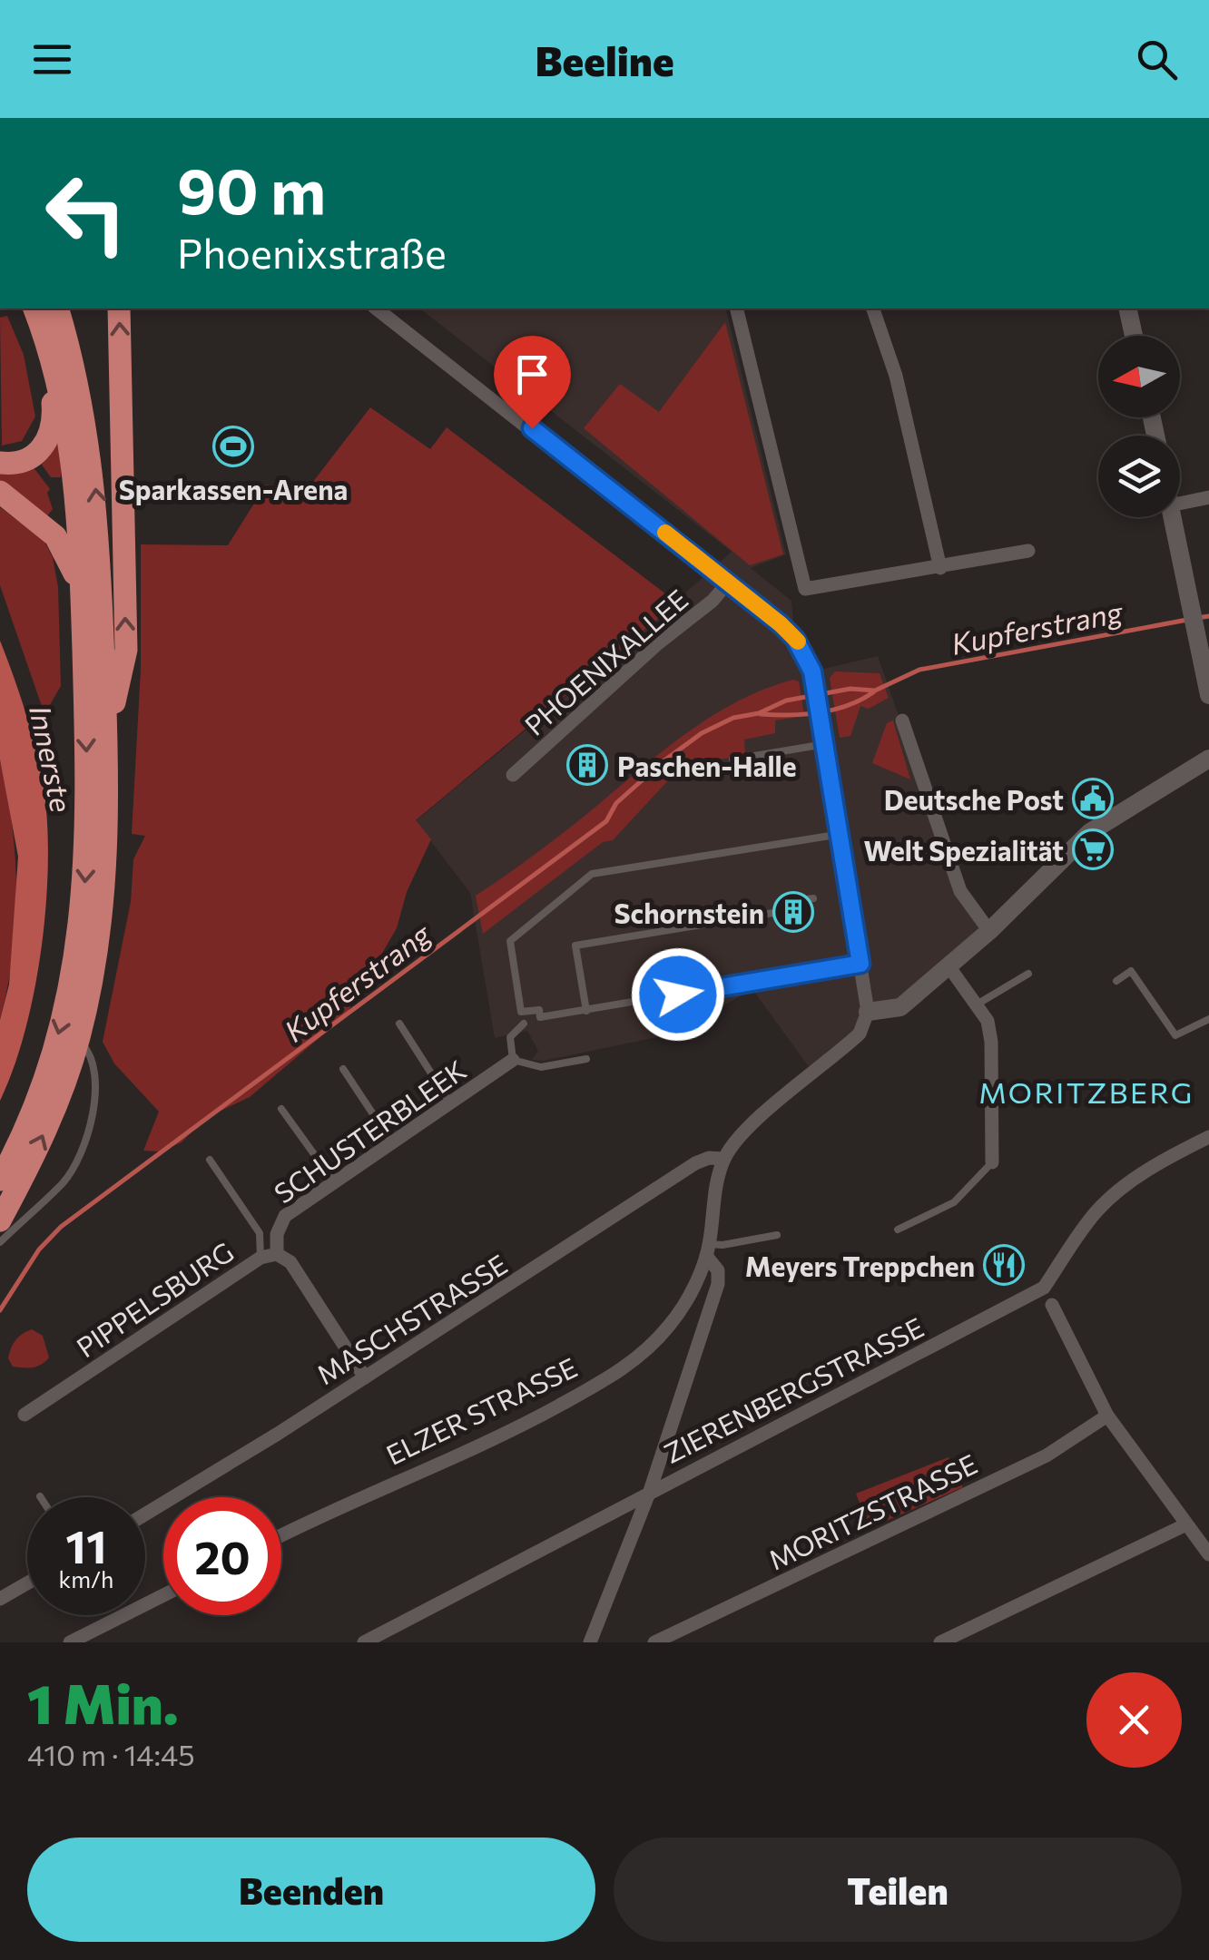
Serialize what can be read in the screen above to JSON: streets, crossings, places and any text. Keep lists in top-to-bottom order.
{
  "streets": {
    "street": [
      "PHOENIXALLEE",
      "SCHUSTERBLEEK",
      "PIPPELSBURG",
      "MASCHSTRASSE",
      "ZIERENBERGSTRASSE",
      "ELZER STRASSE",
      "MORITZSTRASSE"
    ]
  },
  "crossings": [
    ["SCHUSTERBLEEK", "PIPPELSBURG"],
    ["PIPPELSBURG", "MASCHSTRASSE"],
    ["MASCHSTRASSE", "ELZER STRASSE"]
  ],
  "districts": ["MORITZBERG"],
  "water": ["Kupferstrang", "Innerste"],
  "places": {
    "sports": ["Sparkassen-Arena"],
    "building": ["Paschen-Halle", "Schornstein"],
    "public building": ["Deutsche Post"],
    "supermarket": ["Welt Spezialität"],
    "restaurant": ["Meyers Treppchen"]
  },
  "north": "left",
  "page": {
    "header": "Beeline",
    "turn": ["90 m", "Phoenixstraße"],
    "speed": "11 km/h",
    "limit": "20",
    "heading": ["1 Min.", "410 m · 14:45"],
    "buttons": ["Beenden", "Teilen"]
  }
}
